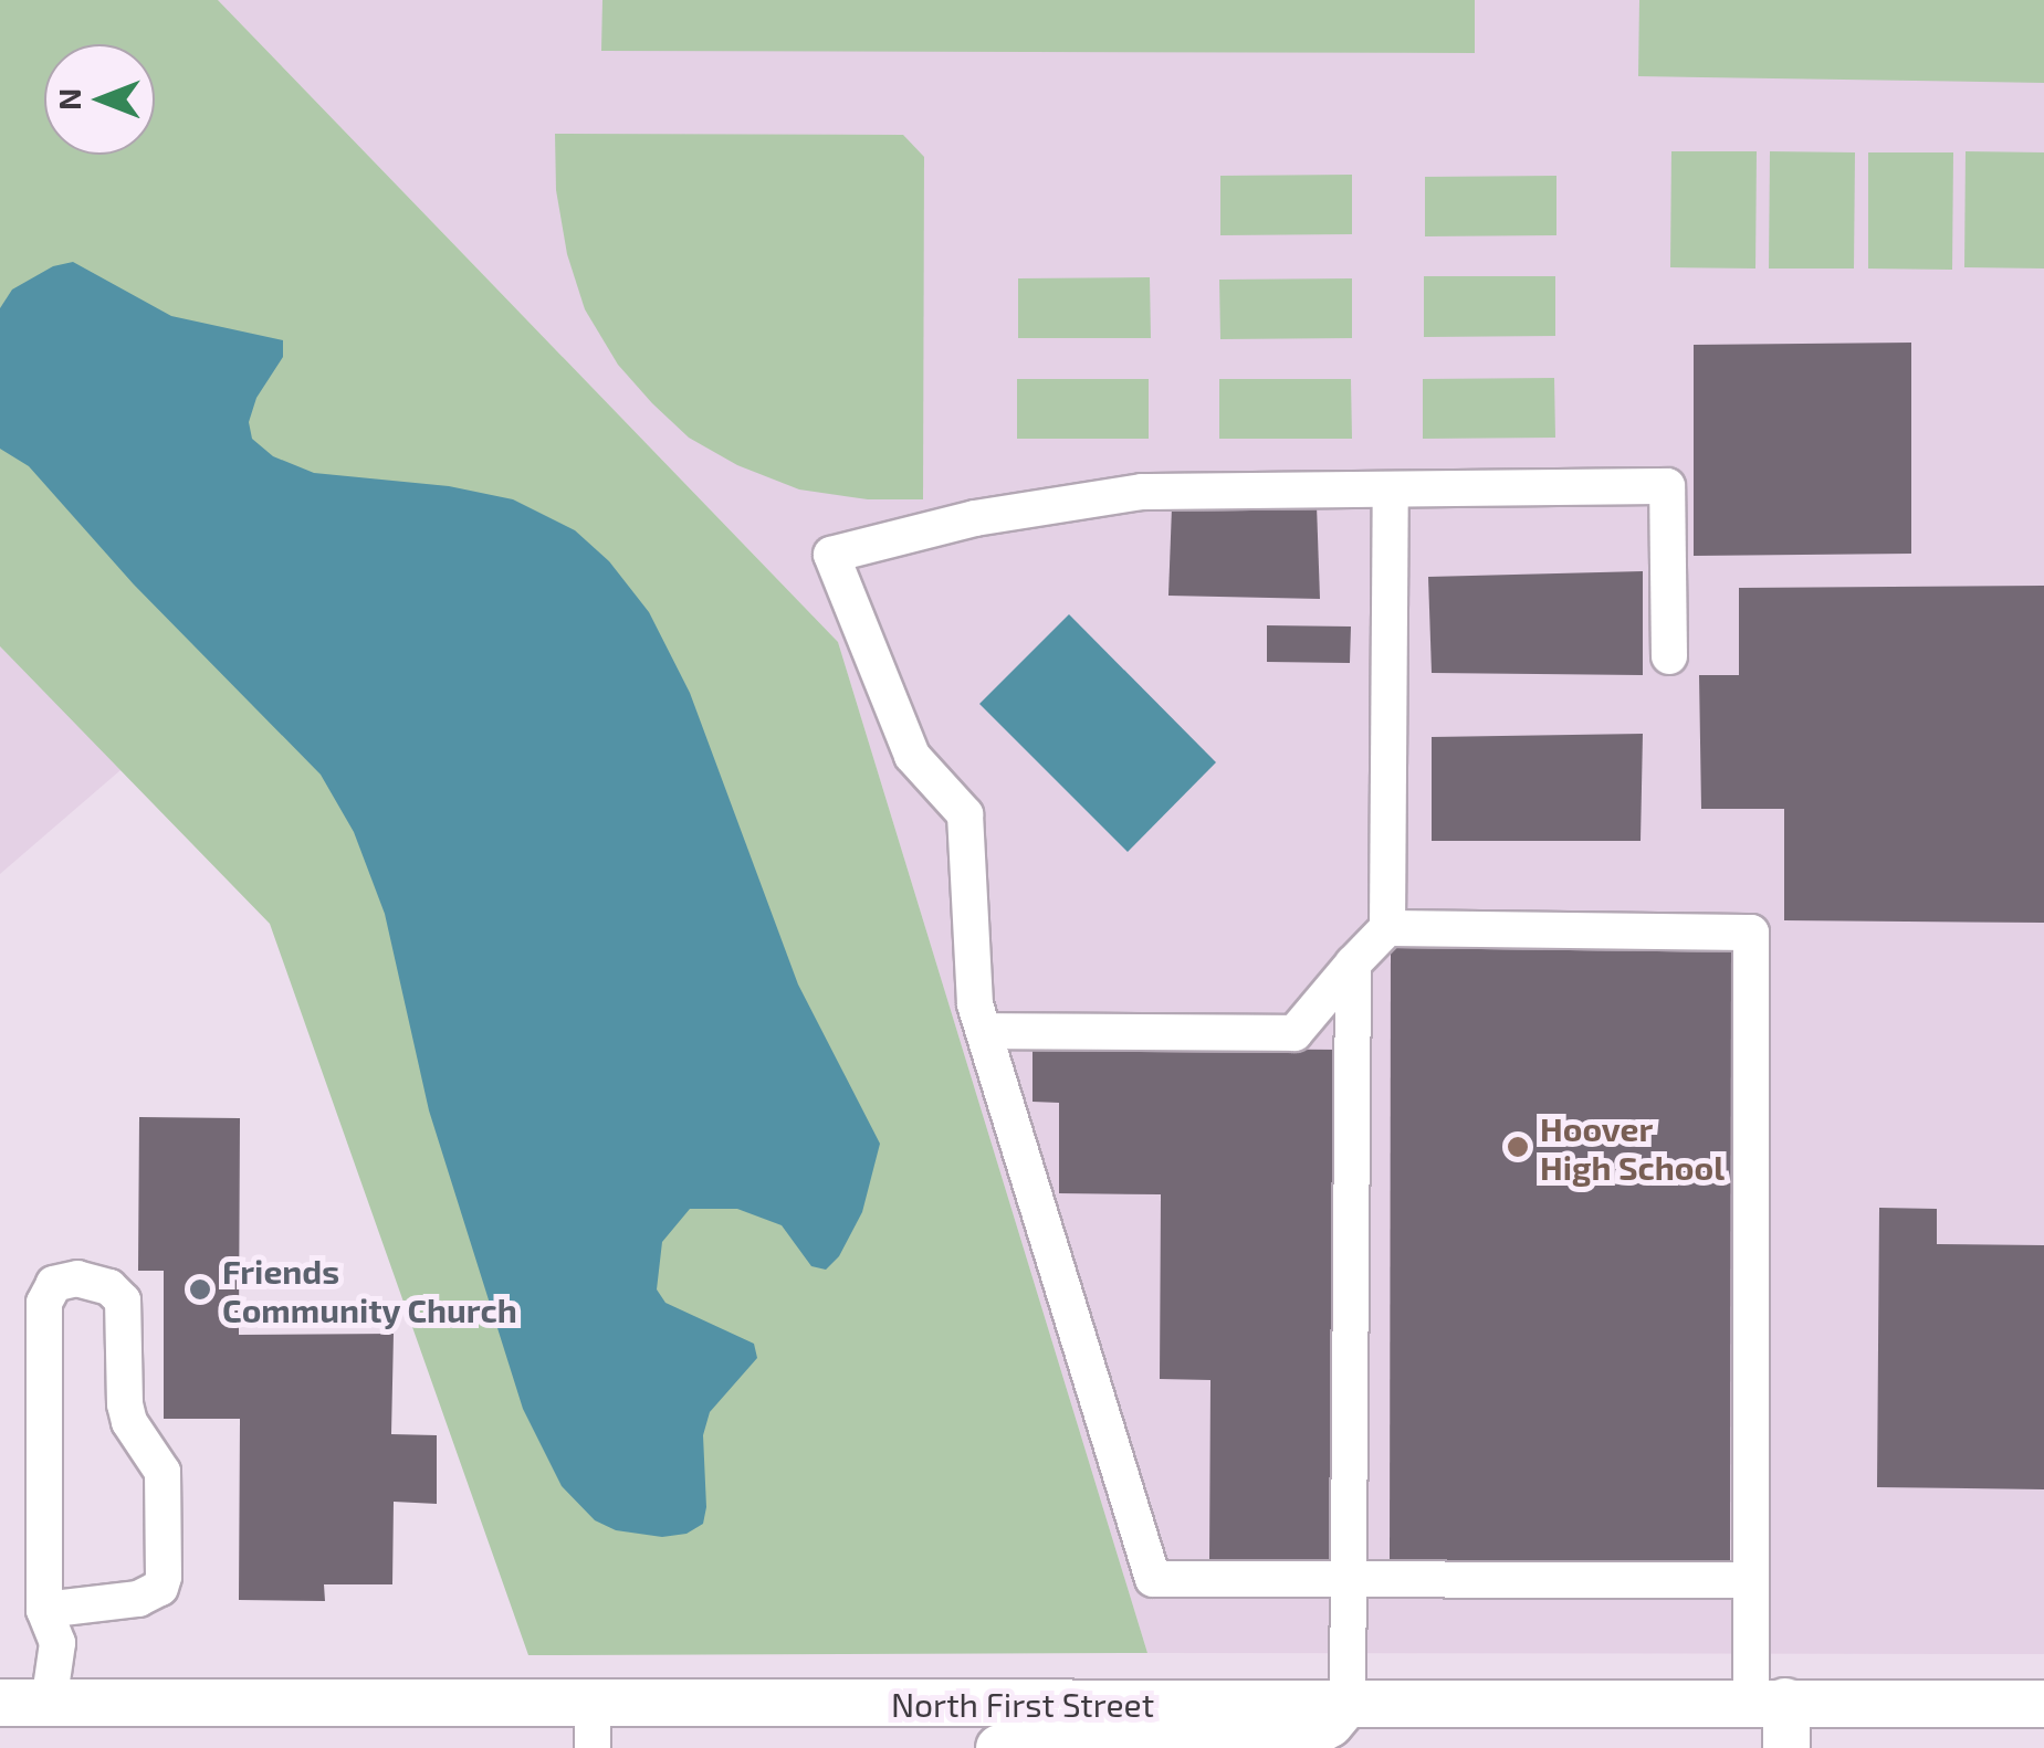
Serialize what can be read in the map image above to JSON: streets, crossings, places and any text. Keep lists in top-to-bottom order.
{
  "streets": {
    "main road": ["North First Street"]
  },
  "places": ["Hoover High School", "Friends Community Church"],
  "north": "left"
}
